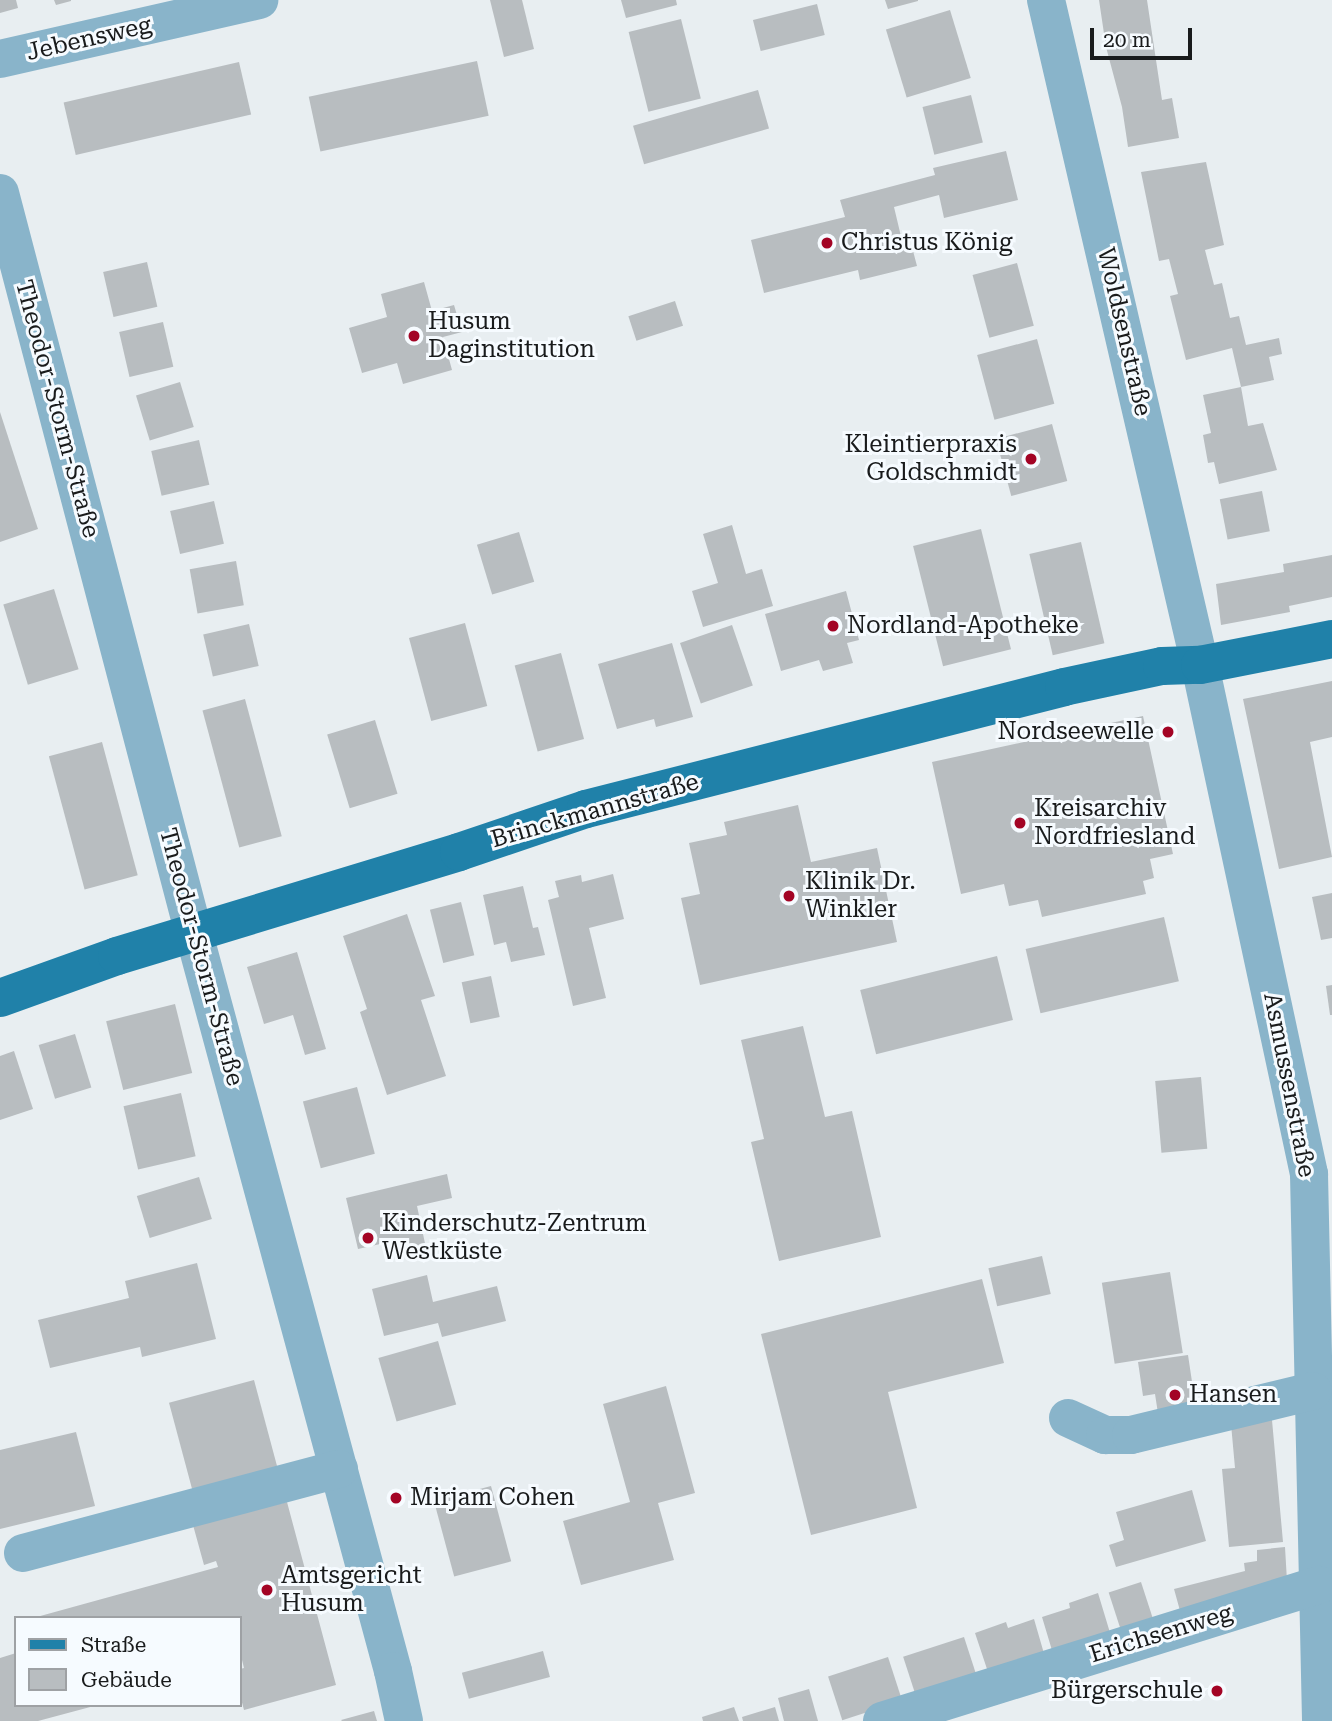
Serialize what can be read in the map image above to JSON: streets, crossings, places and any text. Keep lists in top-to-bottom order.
{
  "streets": {
    "main road": ["Brinckmannstraße"],
    "street": [
      "Jebensweg",
      "Woldsenstraße",
      "Theodor-Storm-Straße",
      "Asmussenstraße",
      "Erichsenweg"
    ]
  },
  "crossings": [
    ["Woldsenstraße", "Brinckmannstraße"],
    ["Woldsenstraße", "Asmussenstraße"],
    ["Theodor-Storm-Straße", "Brinckmannstraße"],
    ["Brinckmannstraße", "Asmussenstraße"],
    ["Asmussenstraße", "Erichsenweg"]
  ],
  "places": [
    "Christus König",
    "Husum Daginstitution",
    "Kleintierpraxis Goldschmidt",
    "Nordland-Apotheke",
    "Nordseewelle",
    "Kreisarchiv Nordfriesland",
    "Klinik Dr. Winkler",
    "Kinderschutz-Zentrum Westküste",
    "Hansen",
    "Mirjam Cohen",
    "Amtsgericht Husum",
    "Bürgerschule"
  ],
  "legend": ["Straße", "Gebäude"],
  "scale_bar": "20 m"
}
